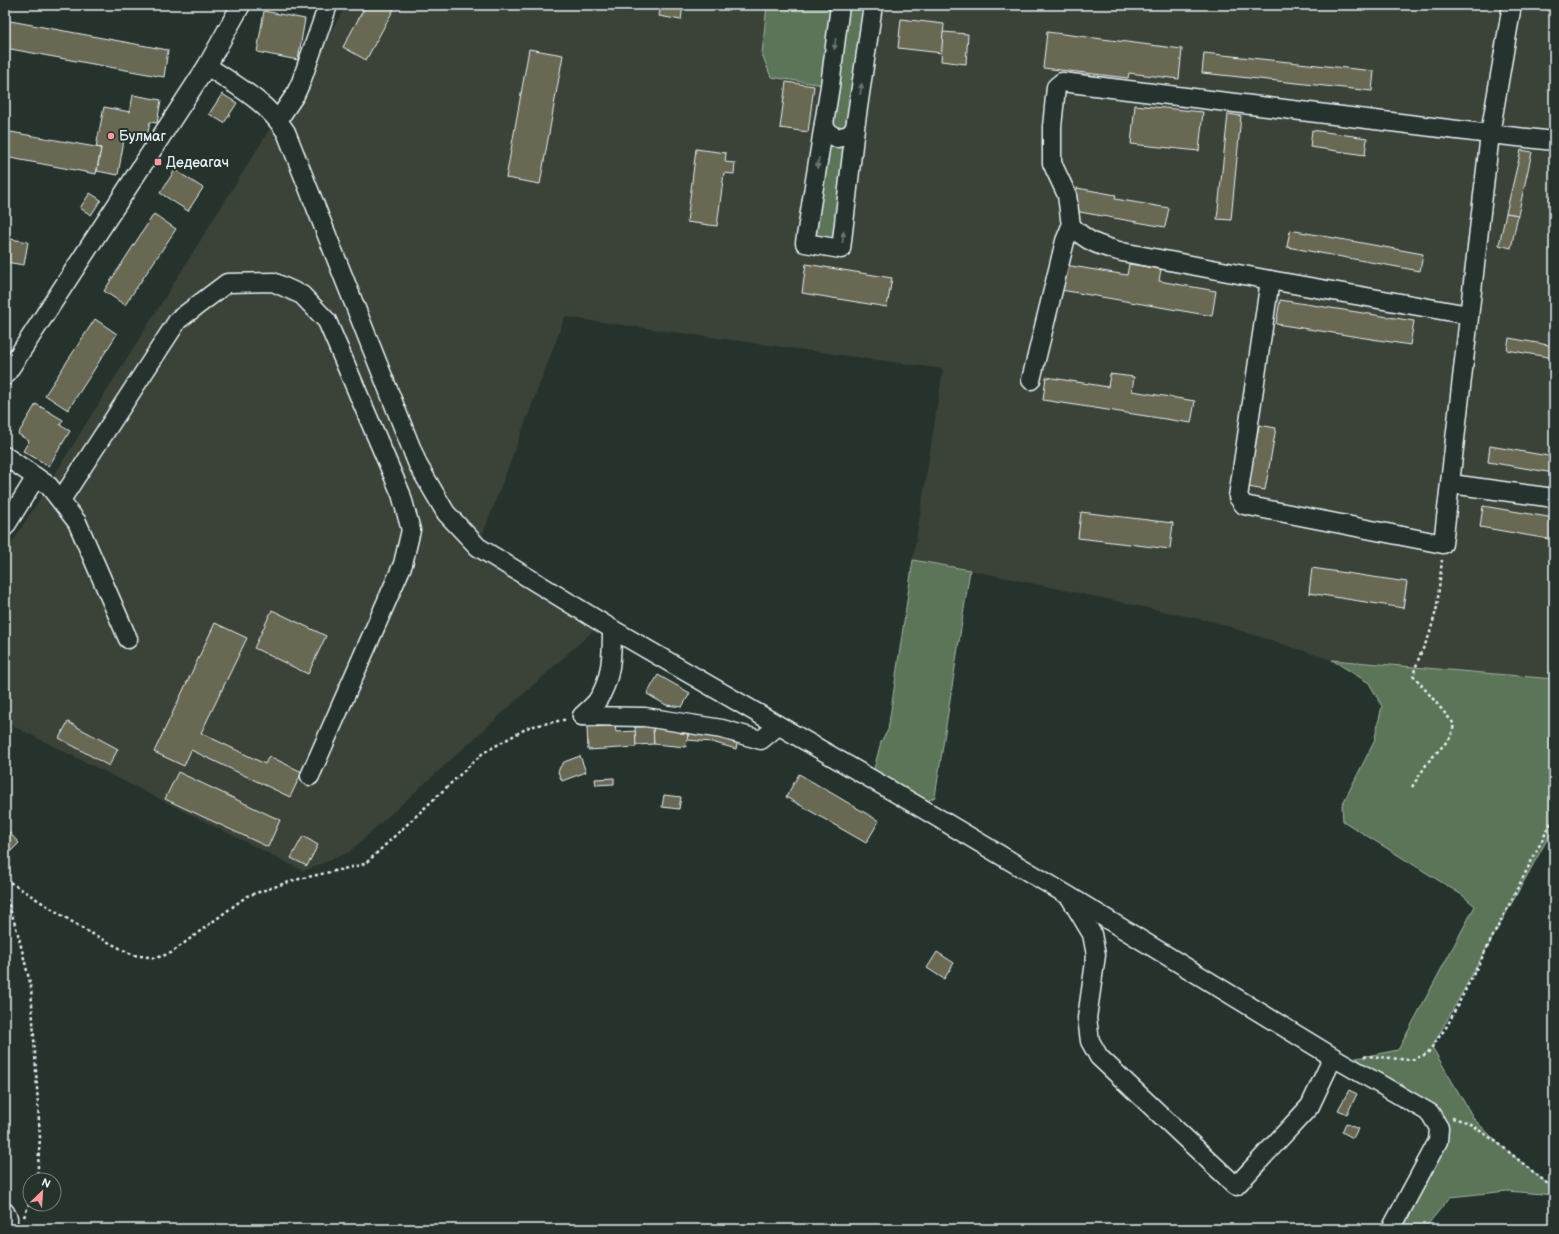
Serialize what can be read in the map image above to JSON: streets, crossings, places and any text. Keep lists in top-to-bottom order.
{
  "places": {
    "other": ["Булмаг"],
    "transit": ["Дедеагач"]
  },
  "north": "top right"
}
